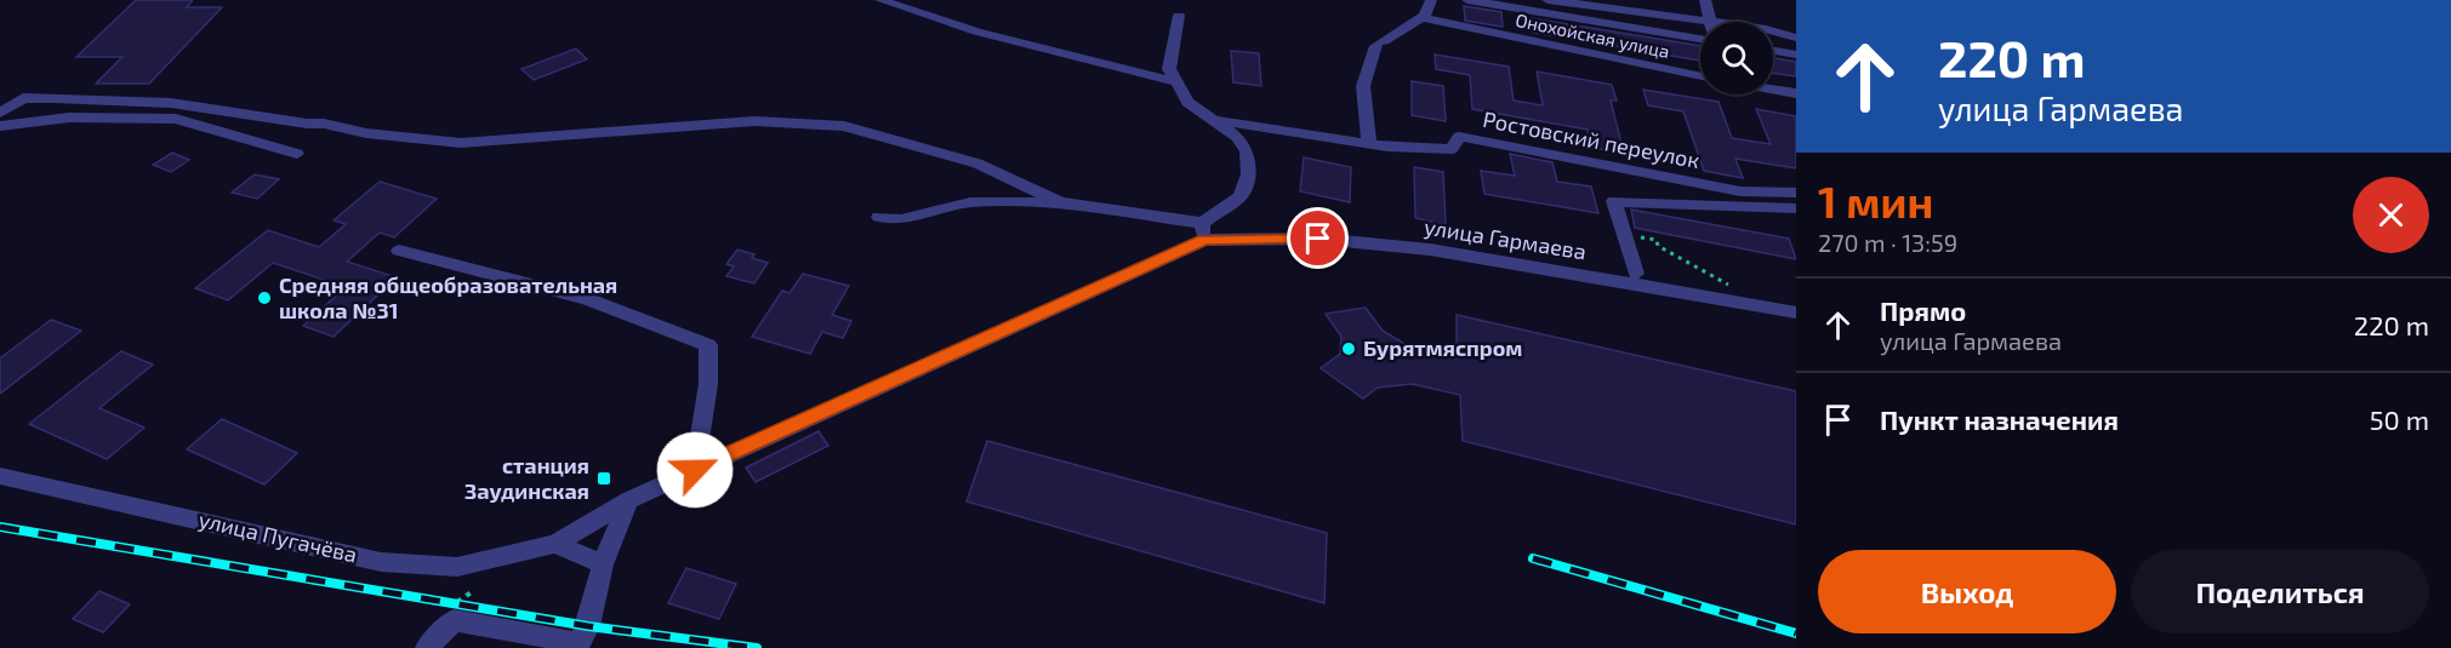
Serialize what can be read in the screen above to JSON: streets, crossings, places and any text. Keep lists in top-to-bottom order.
{
  "streets": {
    "street": [
      "Онохойская улица",
      "Ростовский переулок",
      "улица Гармаева",
      "улица Пугачёва"
    ]
  },
  "crossings": [
    ["улица Гармаева", "улица Пугачёва"]
  ],
  "places": {
    "other": ["Средняя общеобразовательная школа №31", "Бурятмяспром"],
    "transit": ["станция Заудинская"]
  },
  "page": {
    "turn": ["220 m", "улица Гармаева"],
    "heading": ["1 мин", "270 m · 13:59"],
    "list": [
      {
        "name": "Прямо",
        "note": "улица Гармаева",
        "value": "220 m"
      },
      {
        "name": "Пункт назначения",
        "value": "50 m"
      }
    ],
    "buttons": ["Выход", "Поделиться"]
  }
}
